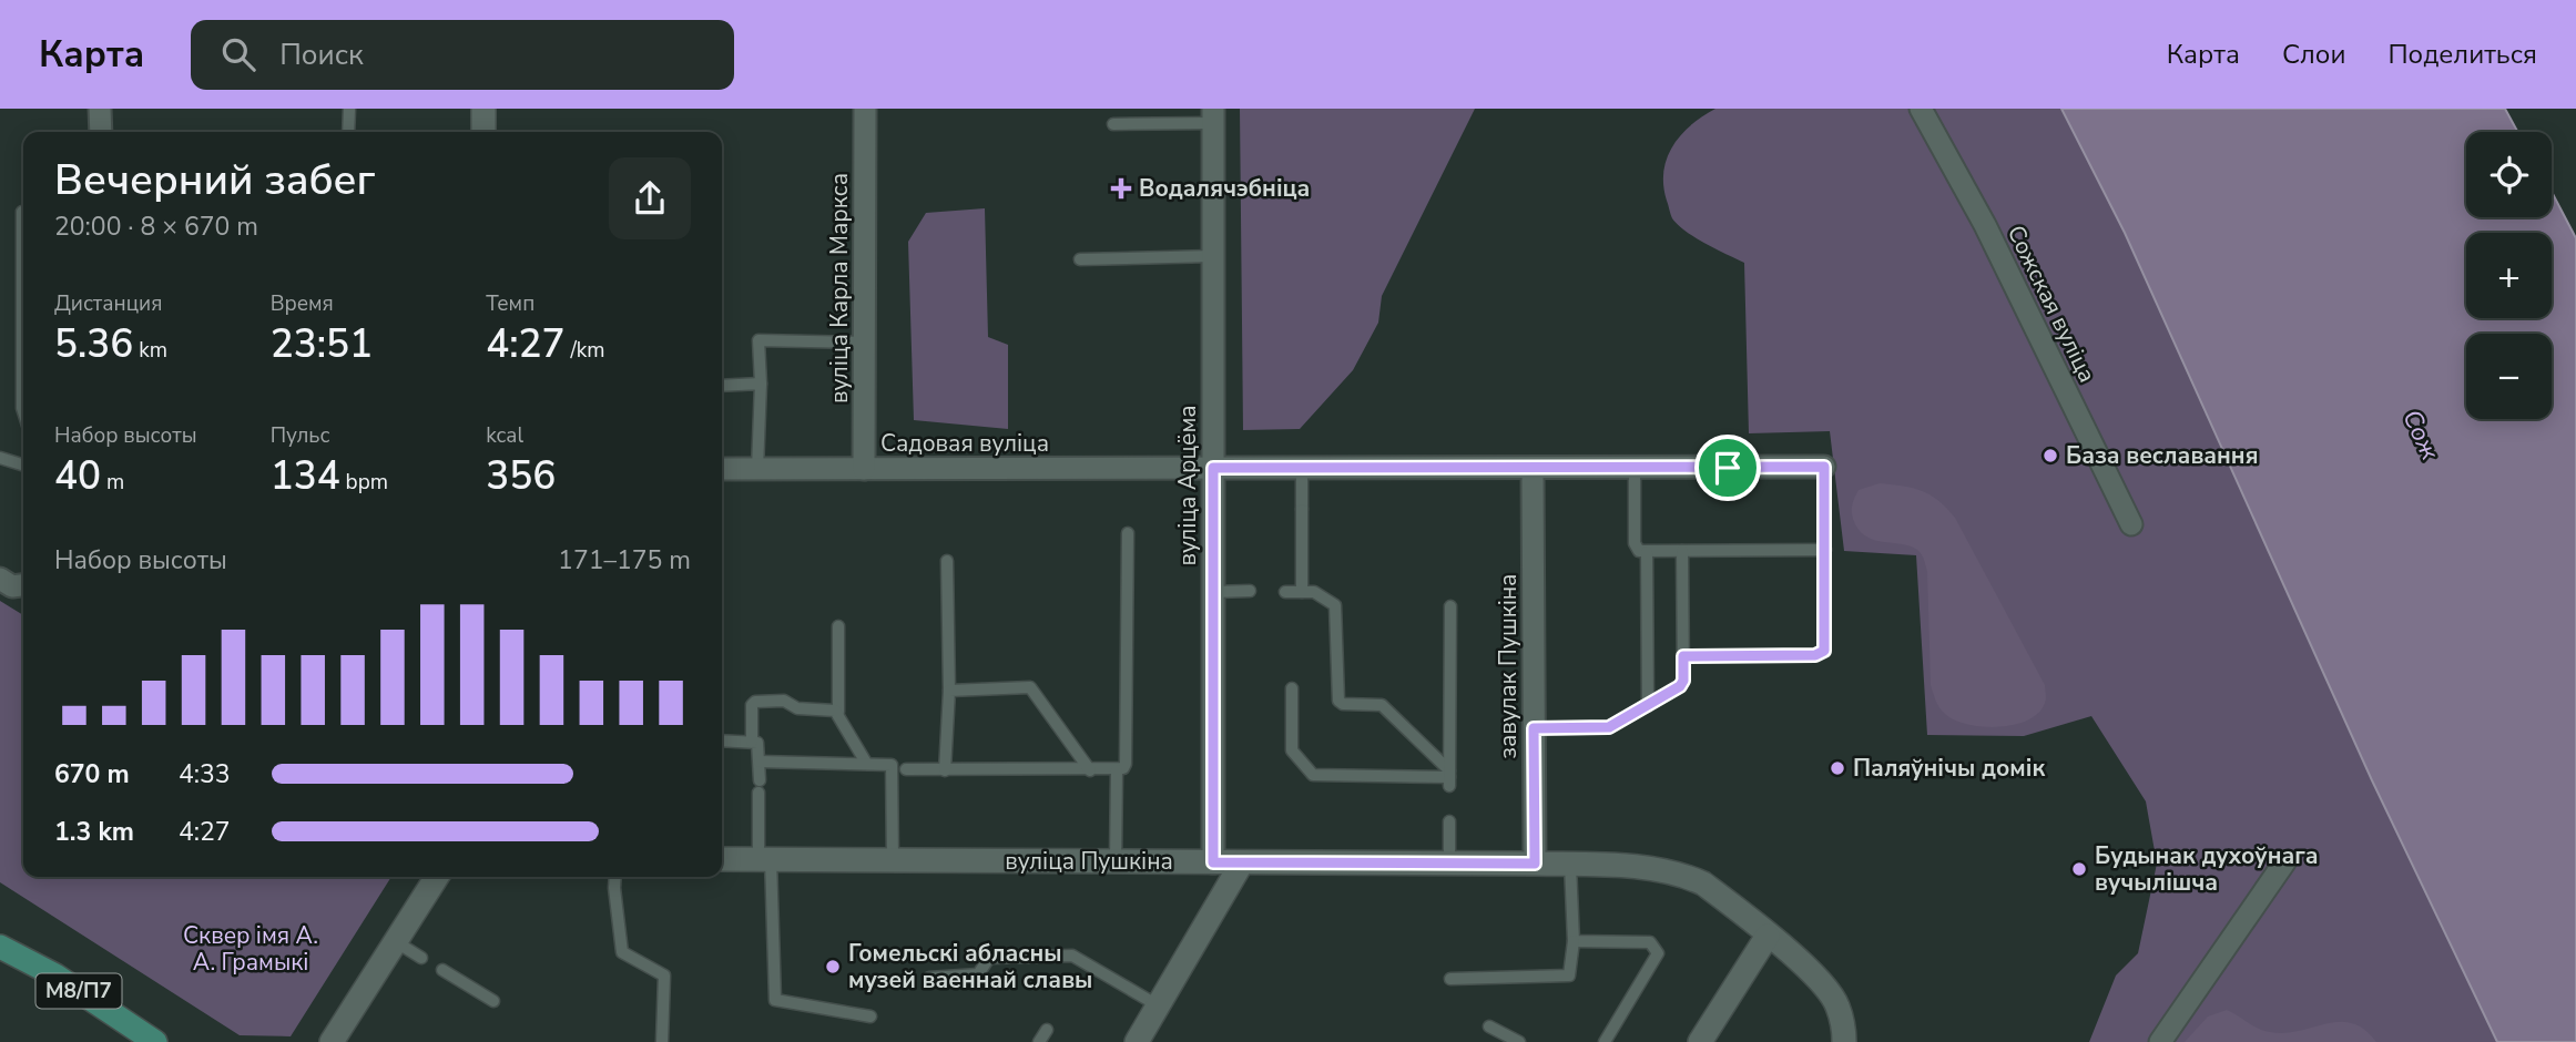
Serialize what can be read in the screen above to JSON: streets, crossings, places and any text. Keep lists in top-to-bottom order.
{
  "streets": {
    "main road": ["М8/П7"],
    "street": [
      "вуліца Карла Маркса",
      "Сожская вуліца",
      "Садовая вуліца",
      "вуліца Арцёма",
      "завулак Пушкіна",
      "вуліца Пушкіна"
    ]
  },
  "crossings": [
    ["вуліца Карла Маркса", "Садовая вуліца"],
    ["Садовая вуліца", "вуліца Арцёма"],
    ["вуліца Арцёма", "вуліца Пушкіна"],
    ["завулак Пушкіна", "вуліца Пушкіна"]
  ],
  "water": ["Сож"],
  "parks": ["Сквер імя А. А. Грамыкі"],
  "places": {
    "health": ["Водалячэбніца"],
    "other": [
      "База веславання",
      "Паляўнічы домік",
      "Будынак духоўнага вучылішча",
      "Гомельскі абласны музей ваеннай славы"
    ]
  },
  "page": {
    "header": "Карта",
    "search": "Поиск",
    "nav": ["Карта", "Слои", "Поделиться"],
    "map_buttons": ["+", "−"],
    "heading": ["Вечерний забег", "20:00 · 8 × 670 m"],
    "stats": [
      ["Дистанция", "5.36 km"],
      ["Время", "23:51"],
      ["Темп", "4:27 /km"],
      ["Набор высоты", "40 m"],
      ["Пульс", "134 bpm"],
      ["kcal", "356"]
    ],
    "chart": ["Набор высоты", "171–175 m"],
    "list": [
      {
        "name": "670 m",
        "note": "4:33"
      },
      {
        "name": "1.3 km",
        "note": "4:27"
      }
    ]
  }
}
